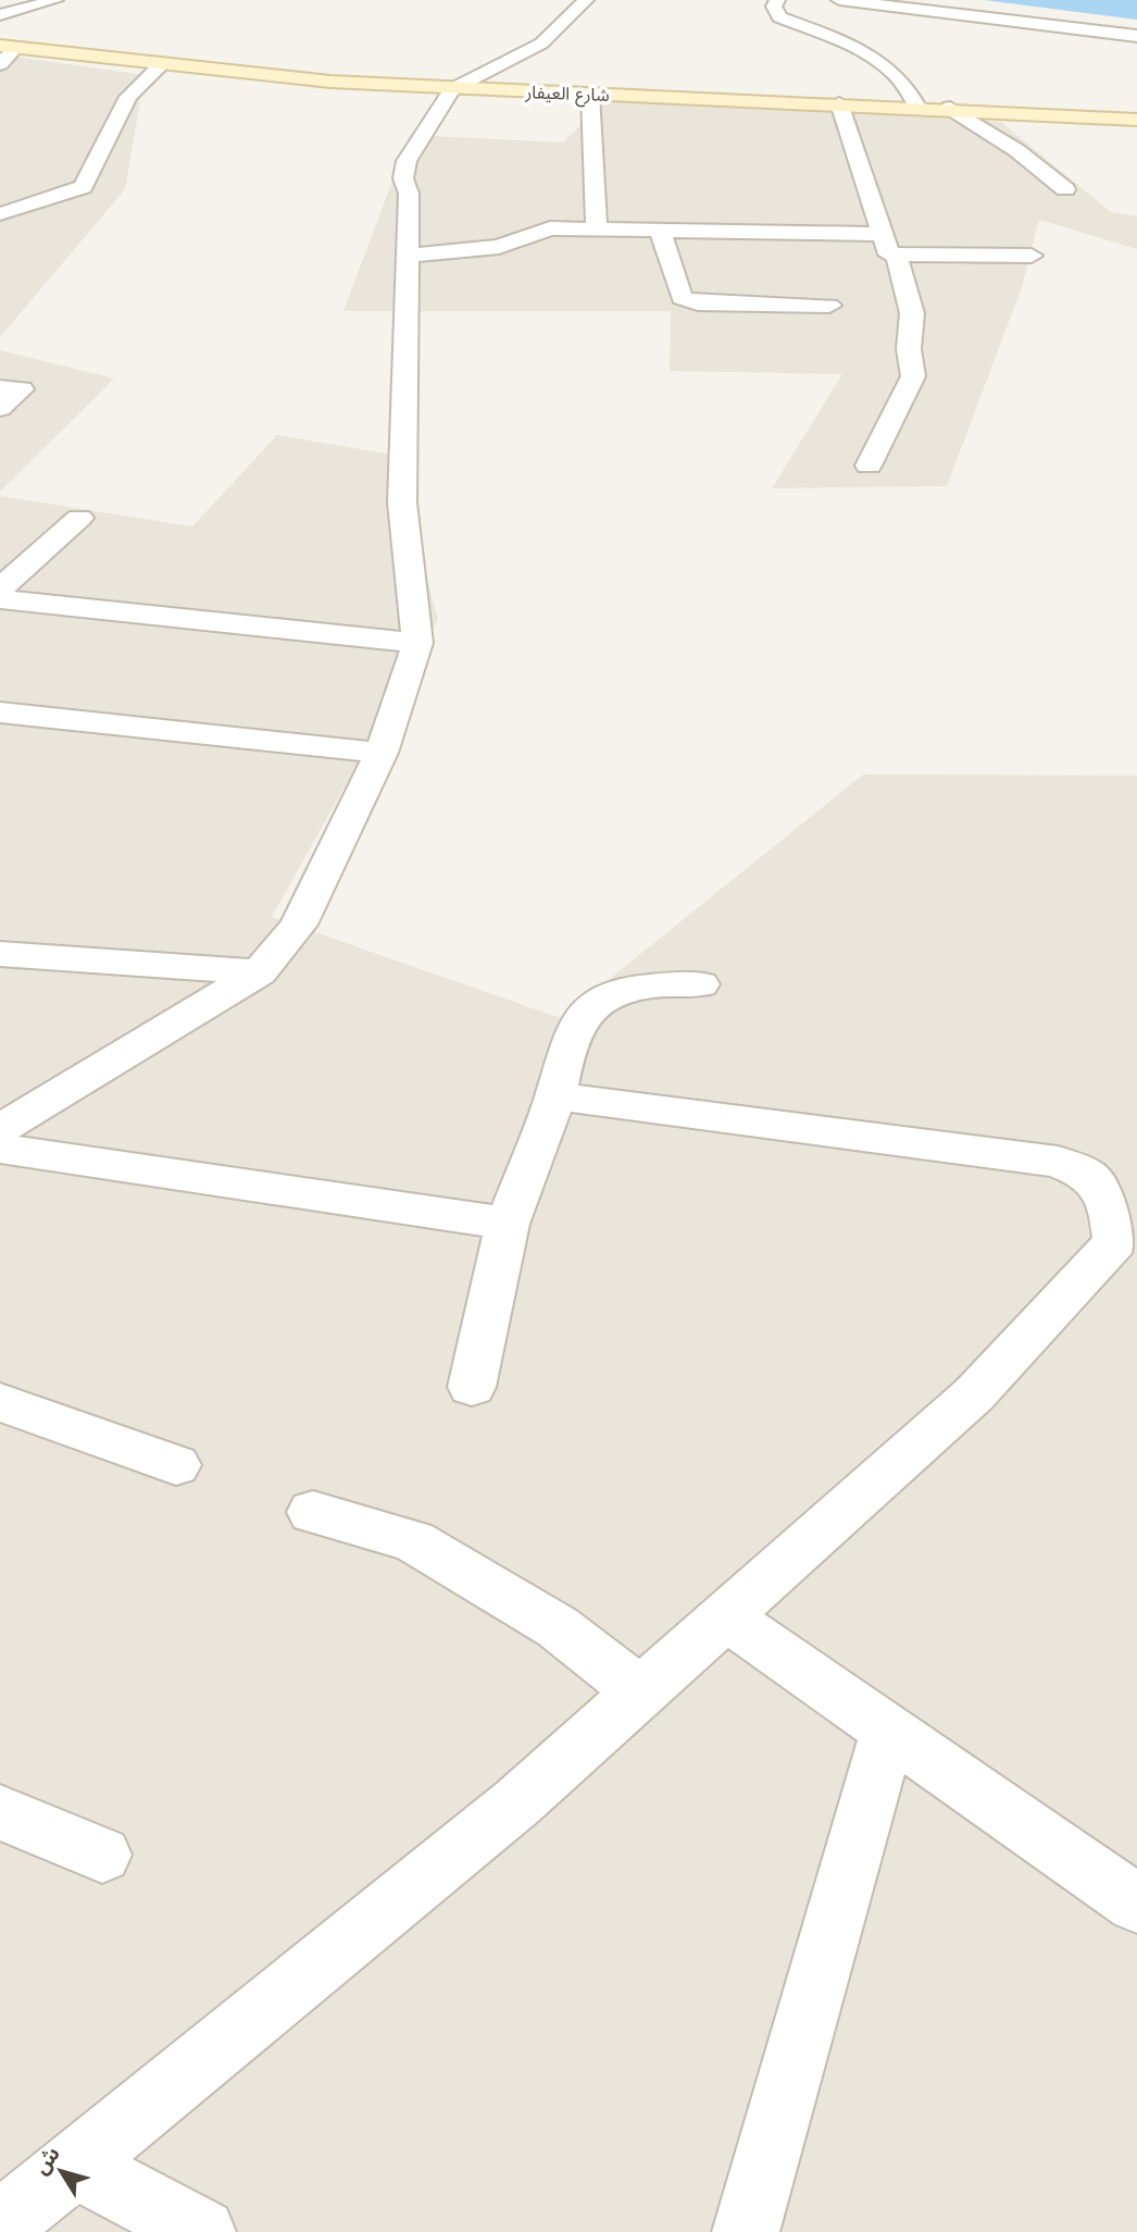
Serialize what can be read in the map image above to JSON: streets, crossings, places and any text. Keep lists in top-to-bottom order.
{
  "streets": {
    "main road": ["شارع العيفار"]
  },
  "north": "top left"
}
